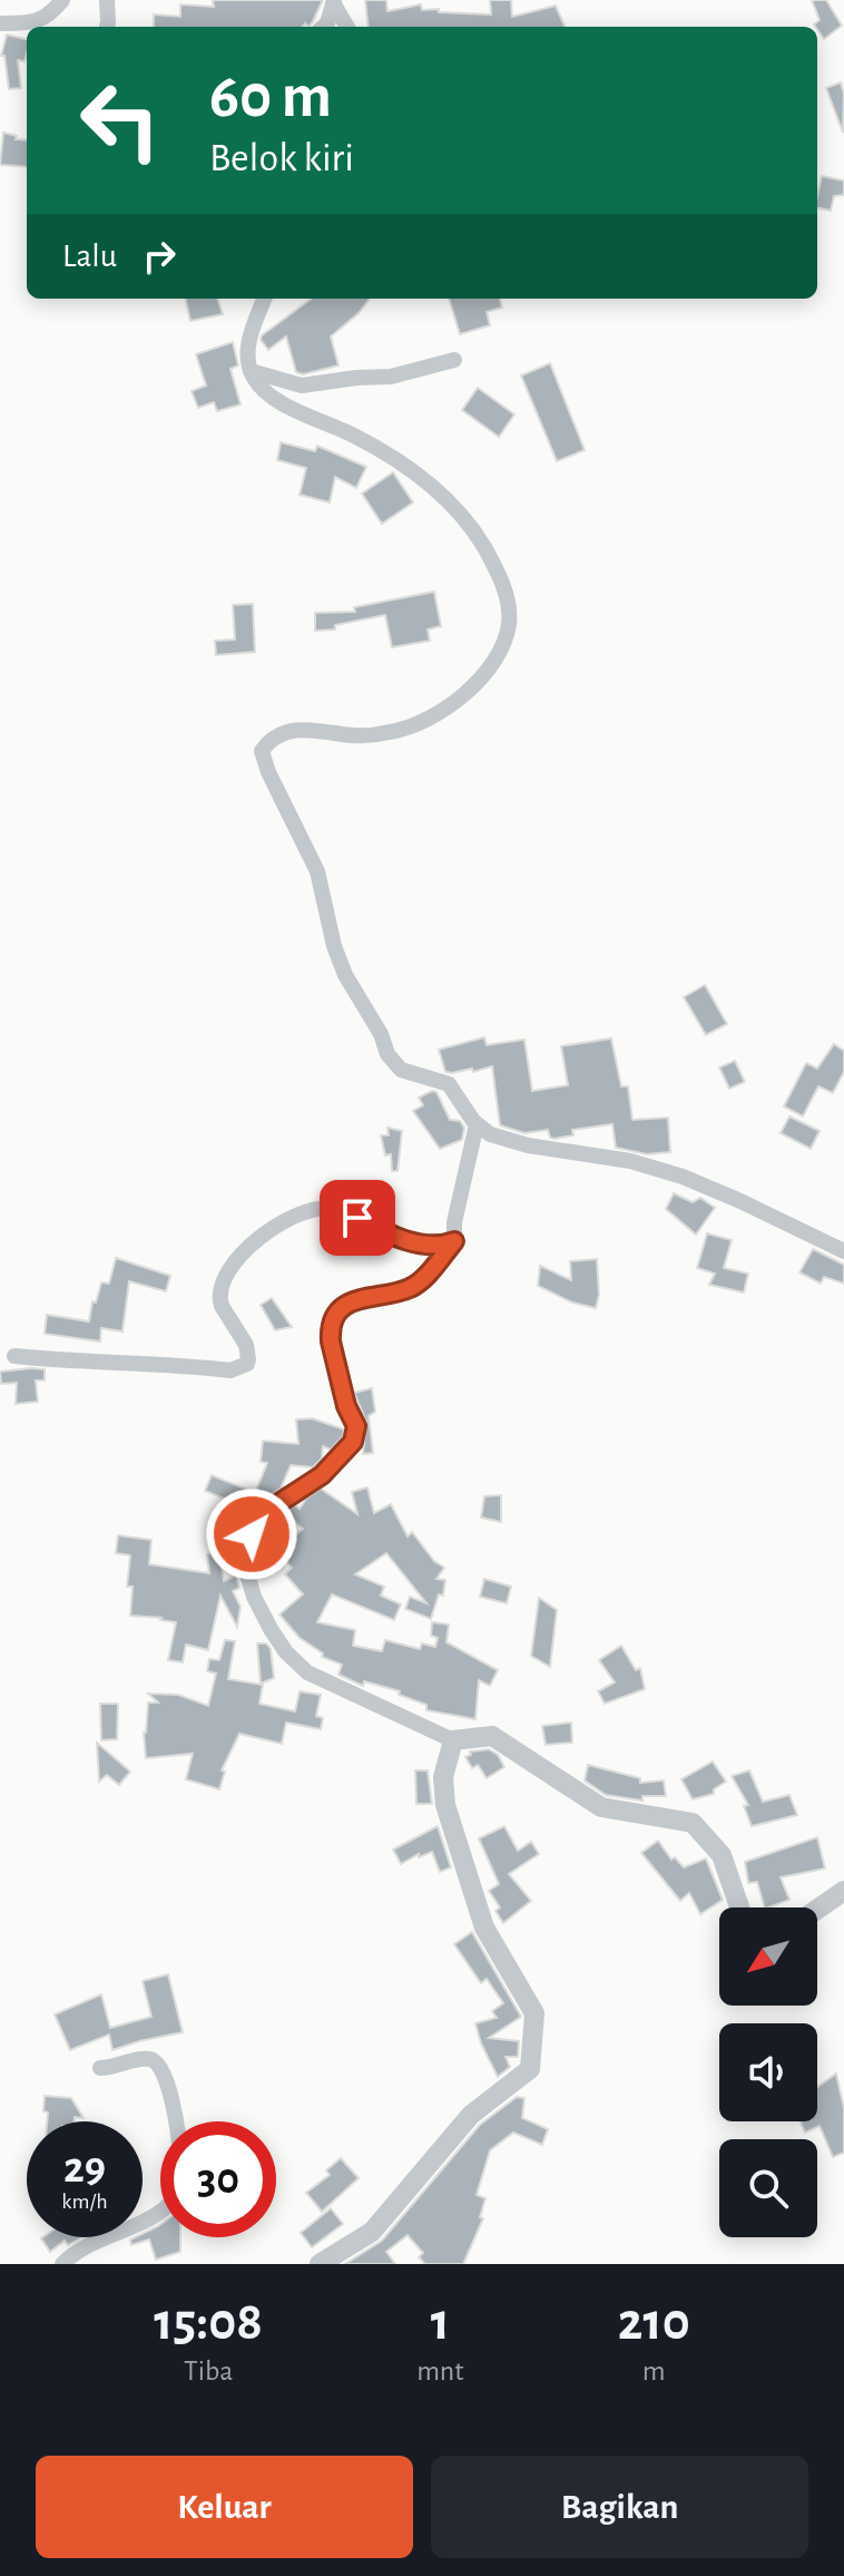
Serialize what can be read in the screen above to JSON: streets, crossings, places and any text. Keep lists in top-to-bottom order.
{
  "north": "bottom left",
  "page": {
    "turn": ["60 m", "Belok kiri"],
    "then": "Lalu",
    "speed": "29 km/h",
    "limit": "30",
    "eta": [
      "15:08",
      "Tiba",
      "1",
      "mnt",
      "210",
      "m"
    ],
    "buttons": ["Keluar", "Bagikan"]
  }
}
